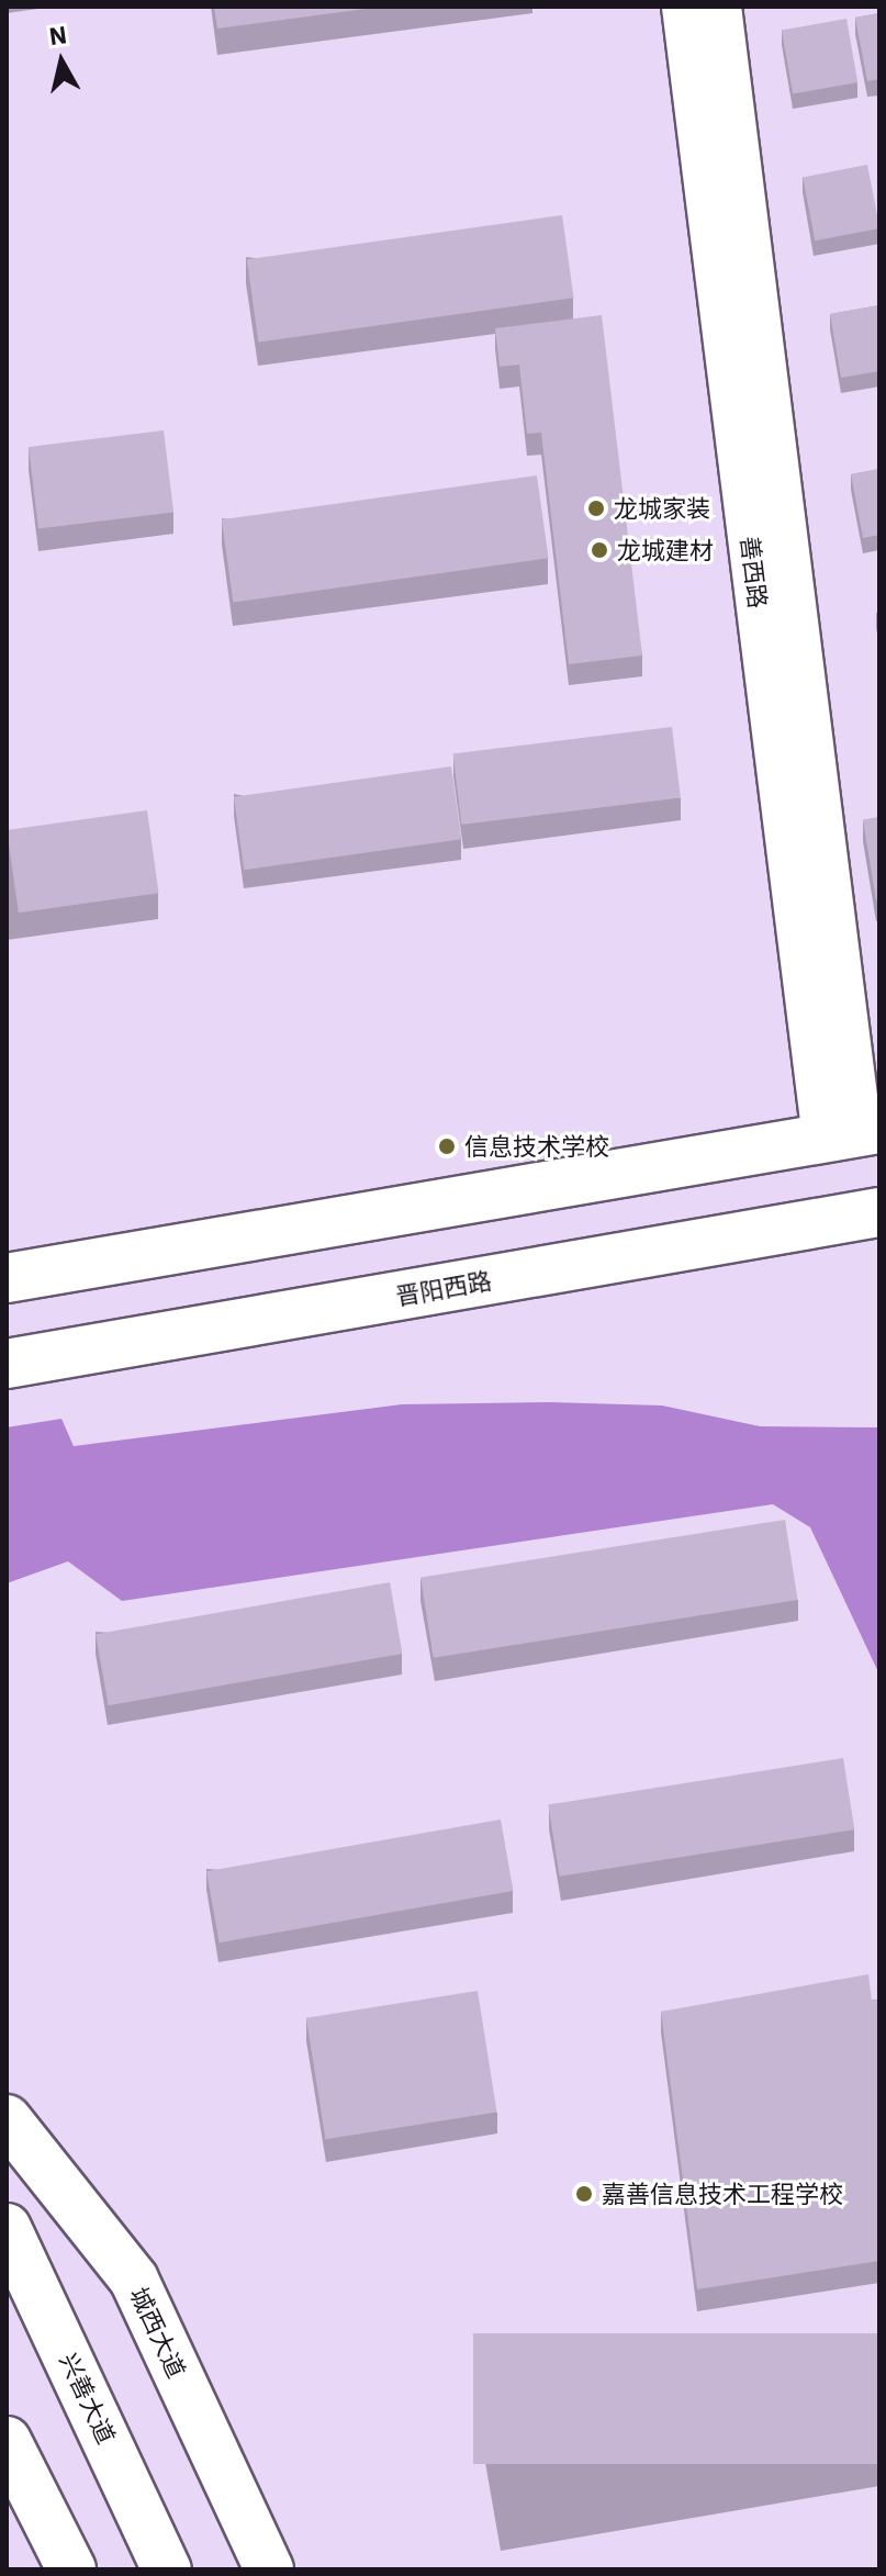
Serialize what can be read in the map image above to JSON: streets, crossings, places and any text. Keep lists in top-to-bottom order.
{
  "streets": {
    "main road": ["晋阳西路", "城西大道", "兴善大道"],
    "street": ["善西路"]
  },
  "places": [
    "龙城家装",
    "龙城建材",
    "信息技术学校",
    "嘉善信息技术工程学校"
  ],
  "north": "top"
}
